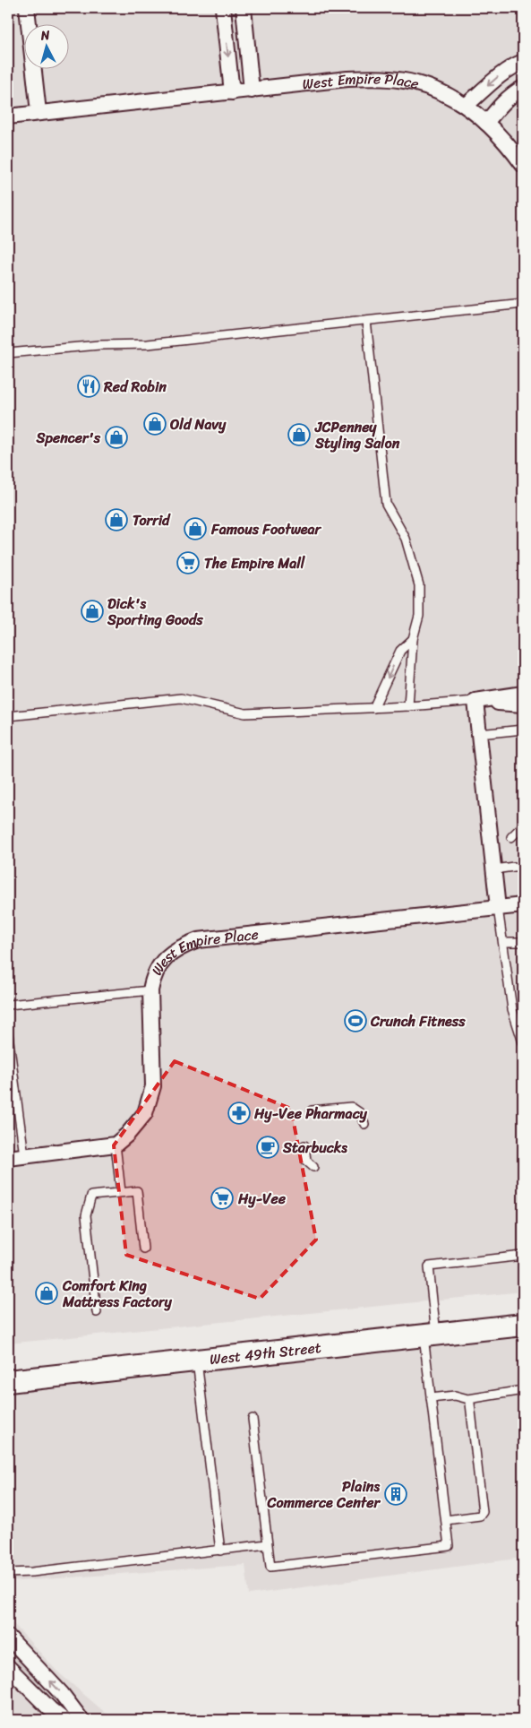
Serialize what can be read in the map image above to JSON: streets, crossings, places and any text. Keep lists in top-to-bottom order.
{
  "streets": {
    "main road": ["West 49th Street"],
    "street": ["West Empire Place"]
  },
  "places": {
    "restaurant": ["Red Robin"],
    "shop": [
      "Old Navy",
      "JCPenney Styling Salon",
      "Spencer's",
      "Torrid",
      "Famous Footwear",
      "Dick's Sporting Goods",
      "Comfort King Mattress Factory"
    ],
    "supermarket": ["The Empire Mall", "Hy-Vee"],
    "sports": ["Crunch Fitness"],
    "pharmacy": ["Hy-Vee Pharmacy"],
    "cafe": ["Starbucks"],
    "building": ["Plains Commerce Center"]
  },
  "north": "top"
}
